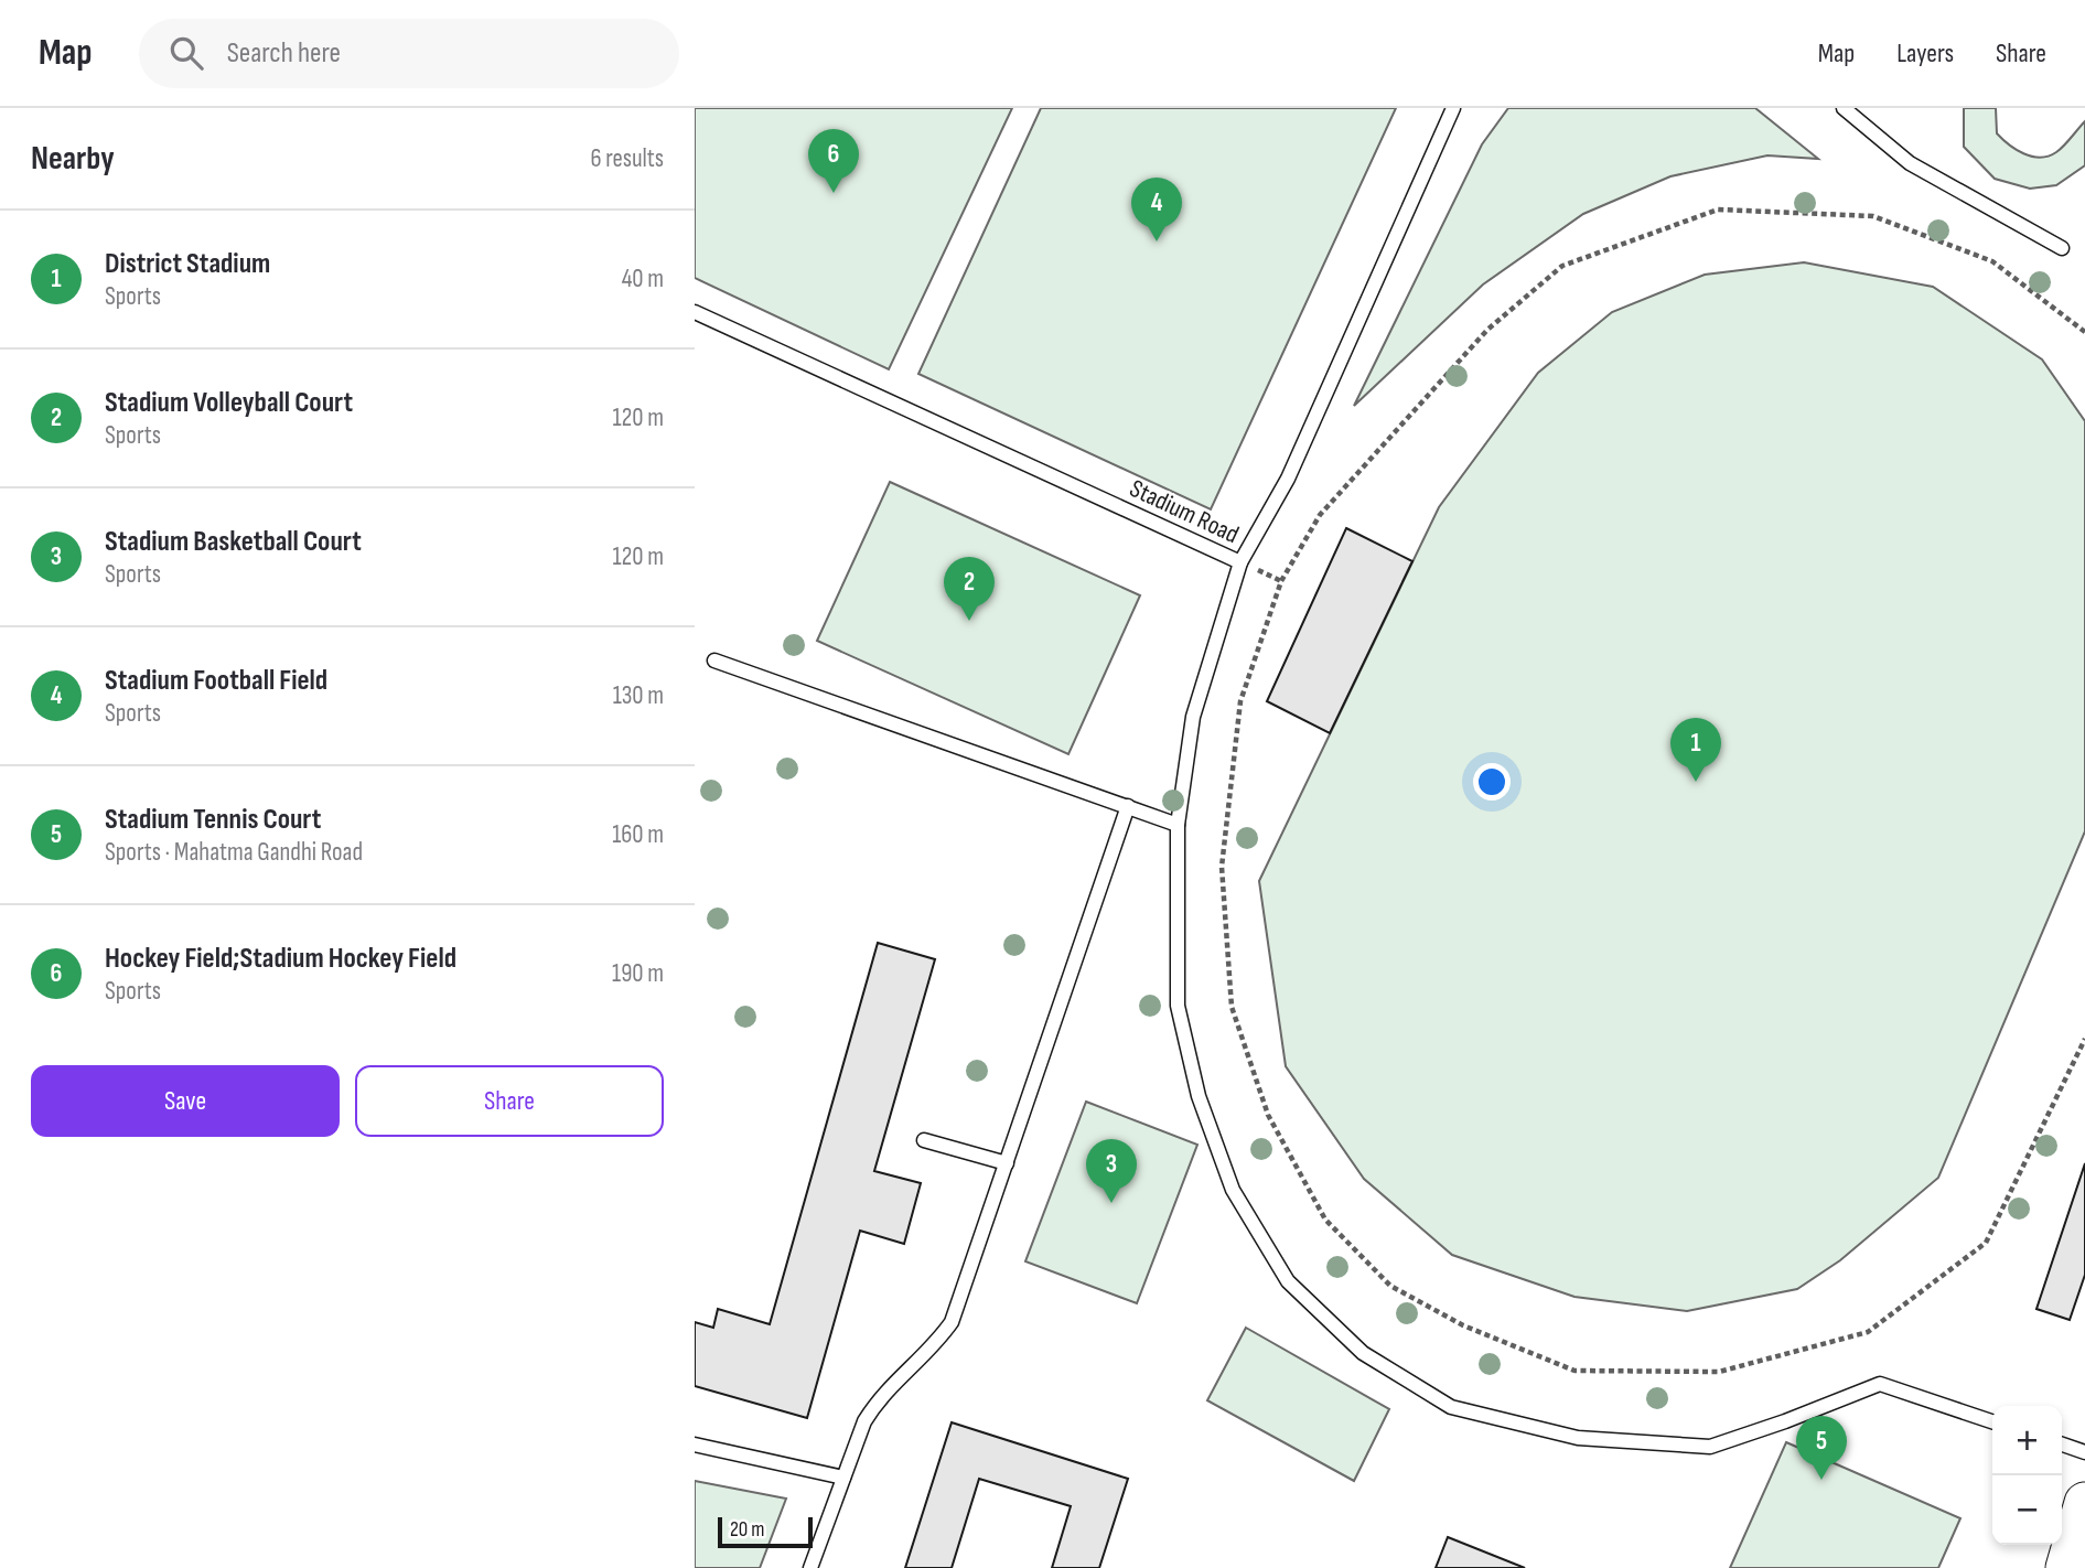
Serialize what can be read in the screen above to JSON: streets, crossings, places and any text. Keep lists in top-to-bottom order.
{
  "streets": {
    "lane": ["Stadium Road"]
  },
  "scale_bar": "20 m",
  "page": {
    "header": "Map",
    "search": "Search here",
    "nav": ["Map", "Layers", "Share"],
    "heading": ["Nearby", "6 results"],
    "pins": [
      "6",
      "4",
      "2",
      "1",
      "3",
      "5"
    ],
    "list": [
      {
        "mark": "1",
        "name": "District Stadium",
        "note": "Sports",
        "value": "40 m"
      },
      {
        "mark": "2",
        "name": "Stadium Volleyball Court",
        "note": "Sports",
        "value": "120 m"
      },
      {
        "mark": "3",
        "name": "Stadium Basketball Court",
        "note": "Sports",
        "value": "120 m"
      },
      {
        "mark": "4",
        "name": "Stadium Football Field",
        "note": "Sports",
        "value": "130 m"
      },
      {
        "mark": "5",
        "name": "Stadium Tennis Court",
        "note": "Sports · Mahatma Gandhi Road",
        "value": "160 m"
      },
      {
        "mark": "6",
        "name": "Hockey Field;Stadium Hockey Field",
        "note": "Sports",
        "value": "190 m"
      }
    ],
    "buttons": ["Save", "Share"],
    "map_buttons": ["+", "−"],
    "scale": "20 m"
  }
}
